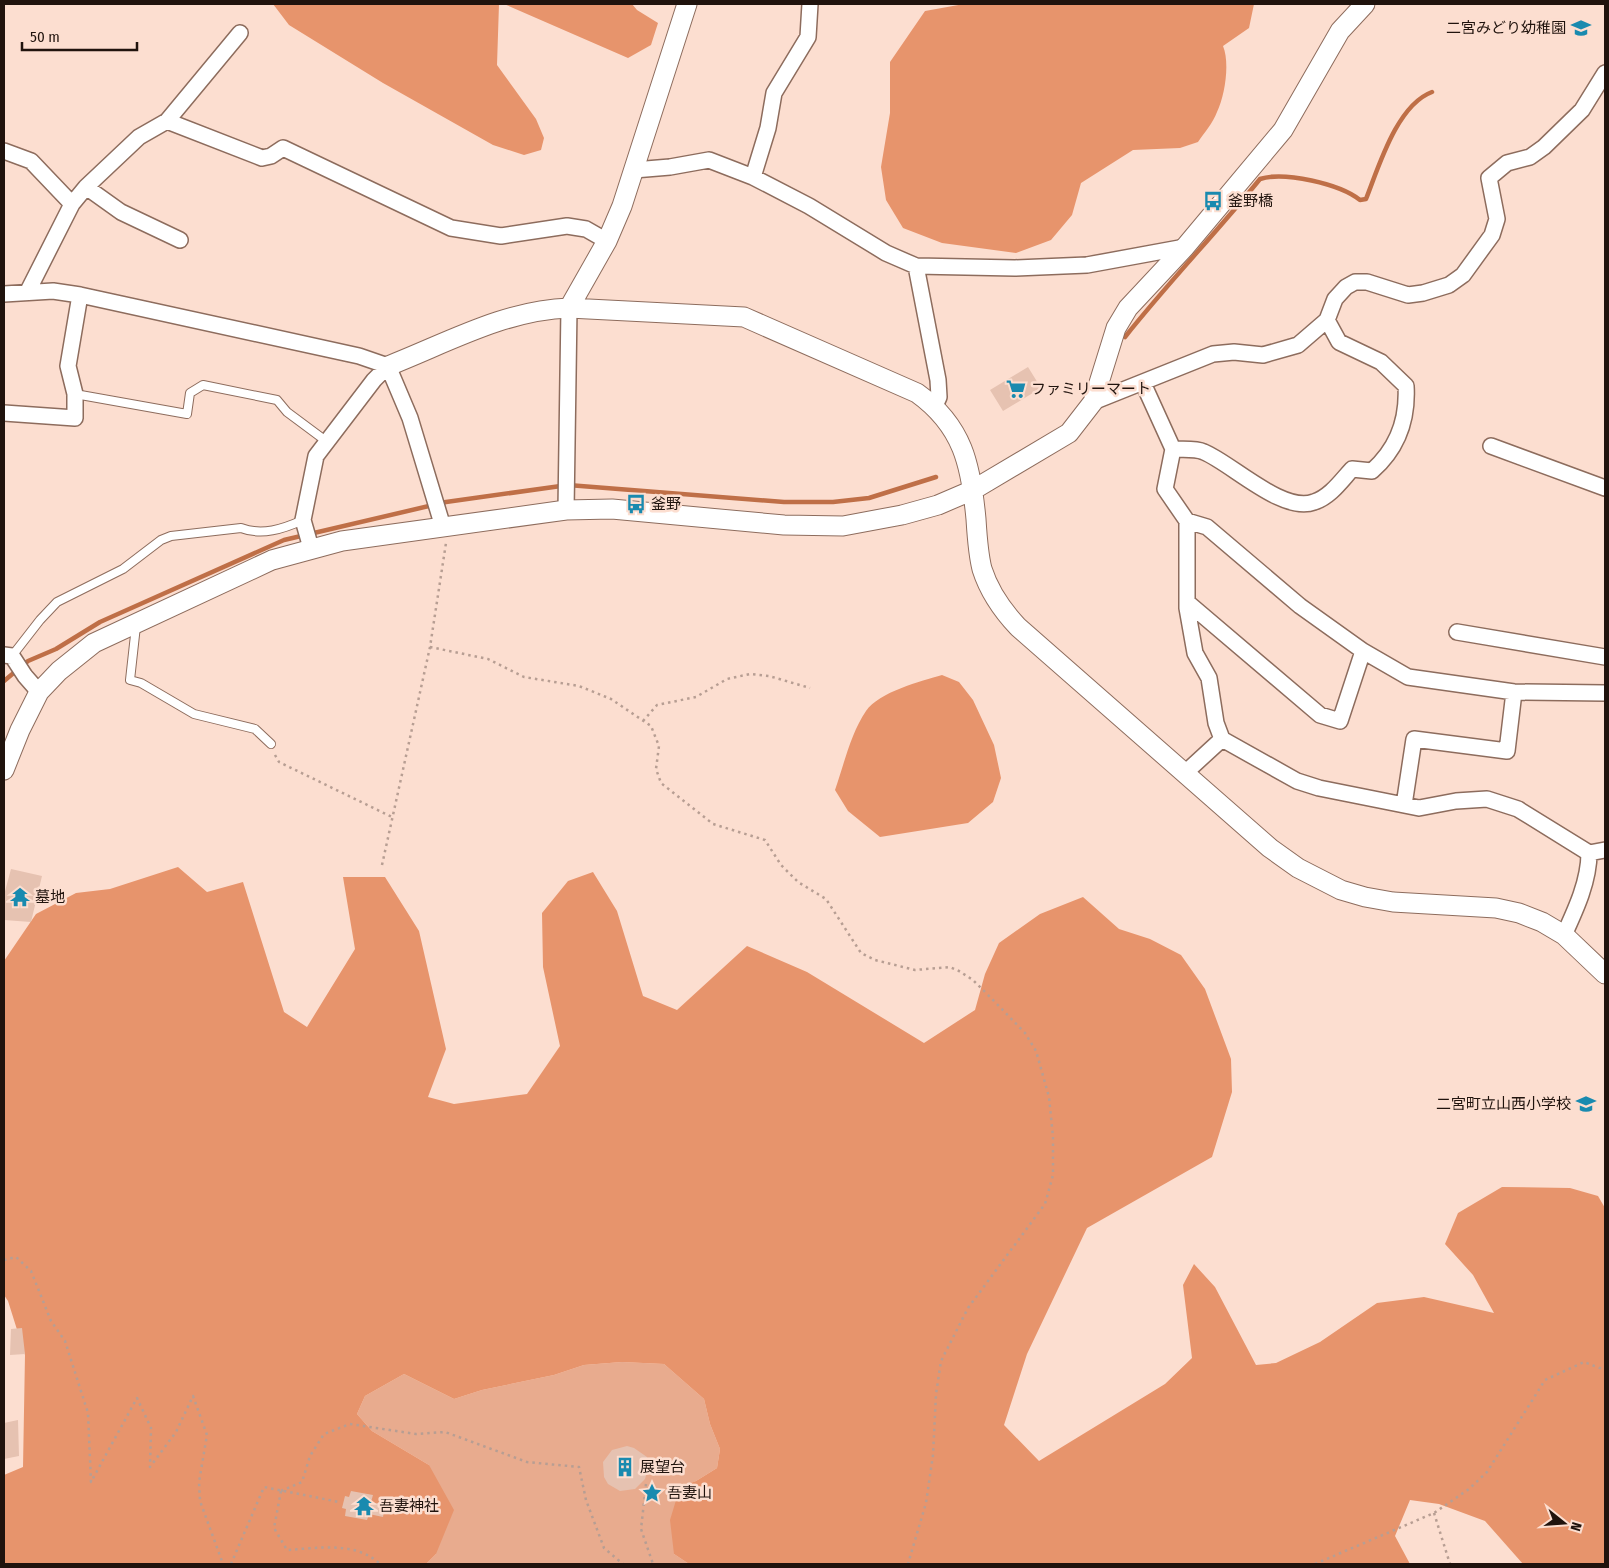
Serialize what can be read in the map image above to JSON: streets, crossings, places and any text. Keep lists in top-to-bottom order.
{
  "places": {
    "school or university": ["二宮みどり幼稚園", "二宮町立山西小学校"],
    "bus stop": ["釜野橋", "釜野"],
    "supermarket": ["ファミリーマート"],
    "temple": ["墓地", "吾妻神社"],
    "building": ["展望台"],
    "place": ["吾妻山"]
  },
  "scale_bar": "50 m",
  "north": "right"
}
